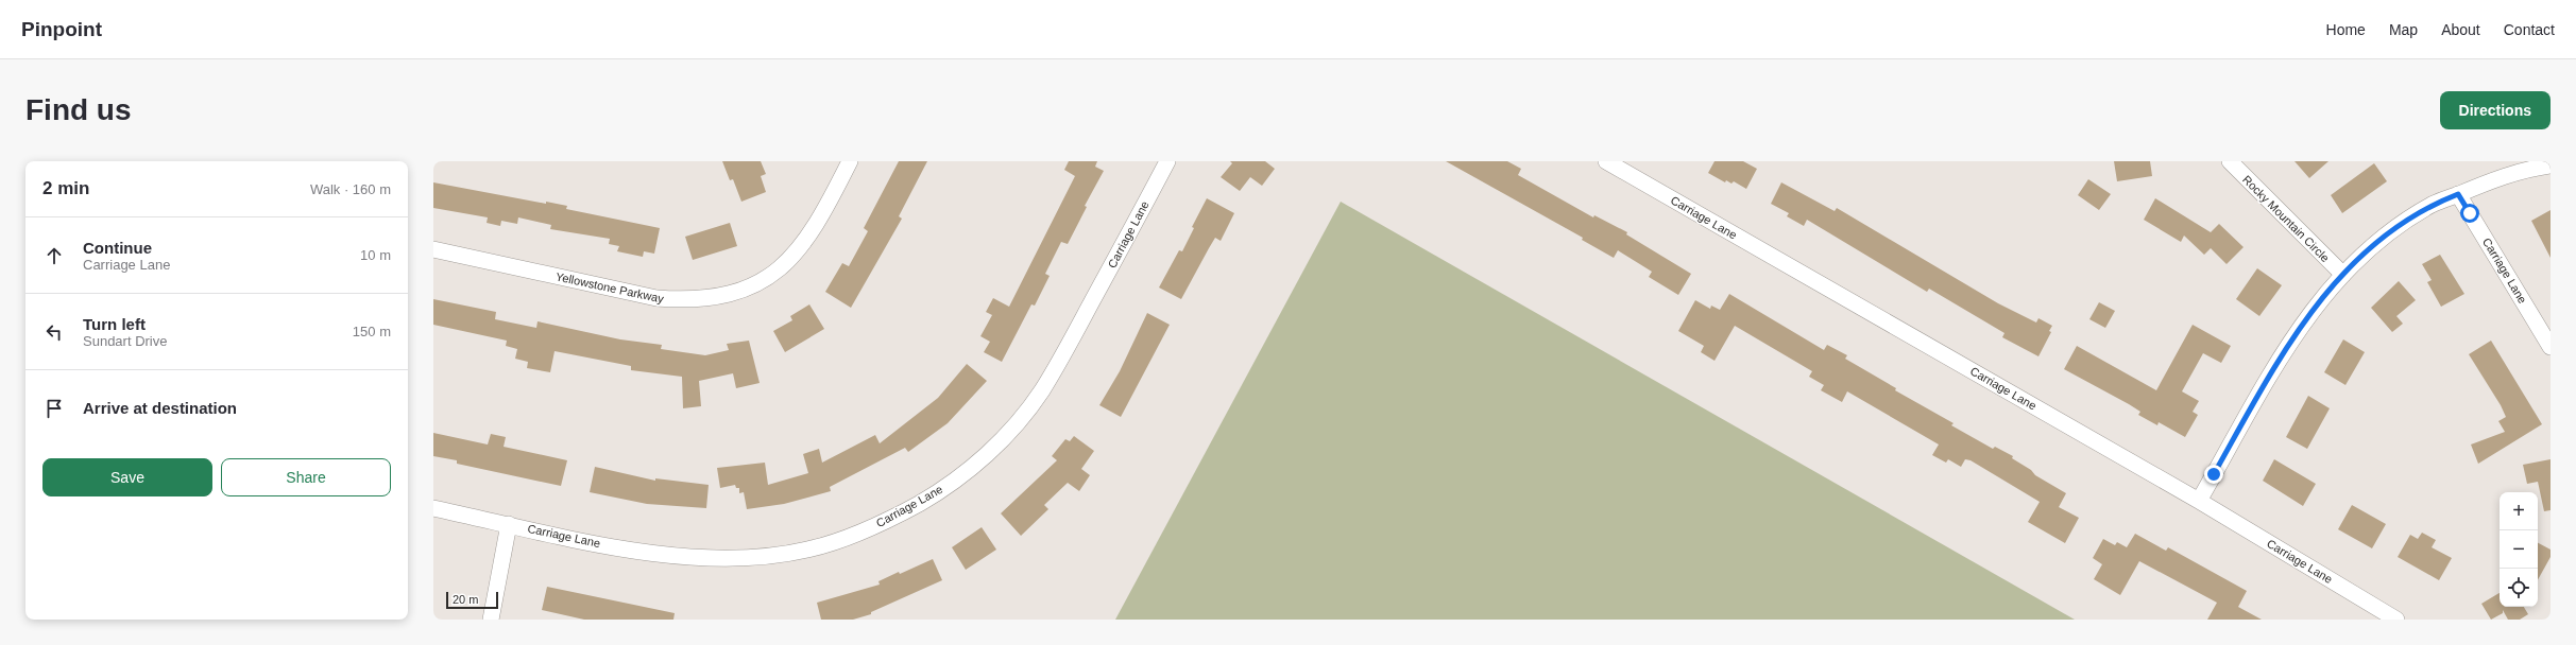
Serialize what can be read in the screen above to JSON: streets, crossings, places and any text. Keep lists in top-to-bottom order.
{
  "streets": {
    "street": ["Carriage Lane", "Rocky Mountain Circle", "Yellowstone Parkway"]
  },
  "scale_bar": "20 m",
  "page": {
    "header": "Pinpoint",
    "nav": [
      "Home",
      "Map",
      "About",
      "Contact"
    ],
    "buttons": [
      "Directions",
      ["Save", "Share"]
    ],
    "title": "Find us",
    "heading": ["2 min", "Walk · 160 m"],
    "list": [
      ["Continue", "Carriage Lane", "10 m"],
      ["Turn left", "Sundart Drive", "150 m"],
      "Arrive at destination"
    ],
    "map_buttons": ["+", "−"],
    "scale": "20 m"
  }
}
